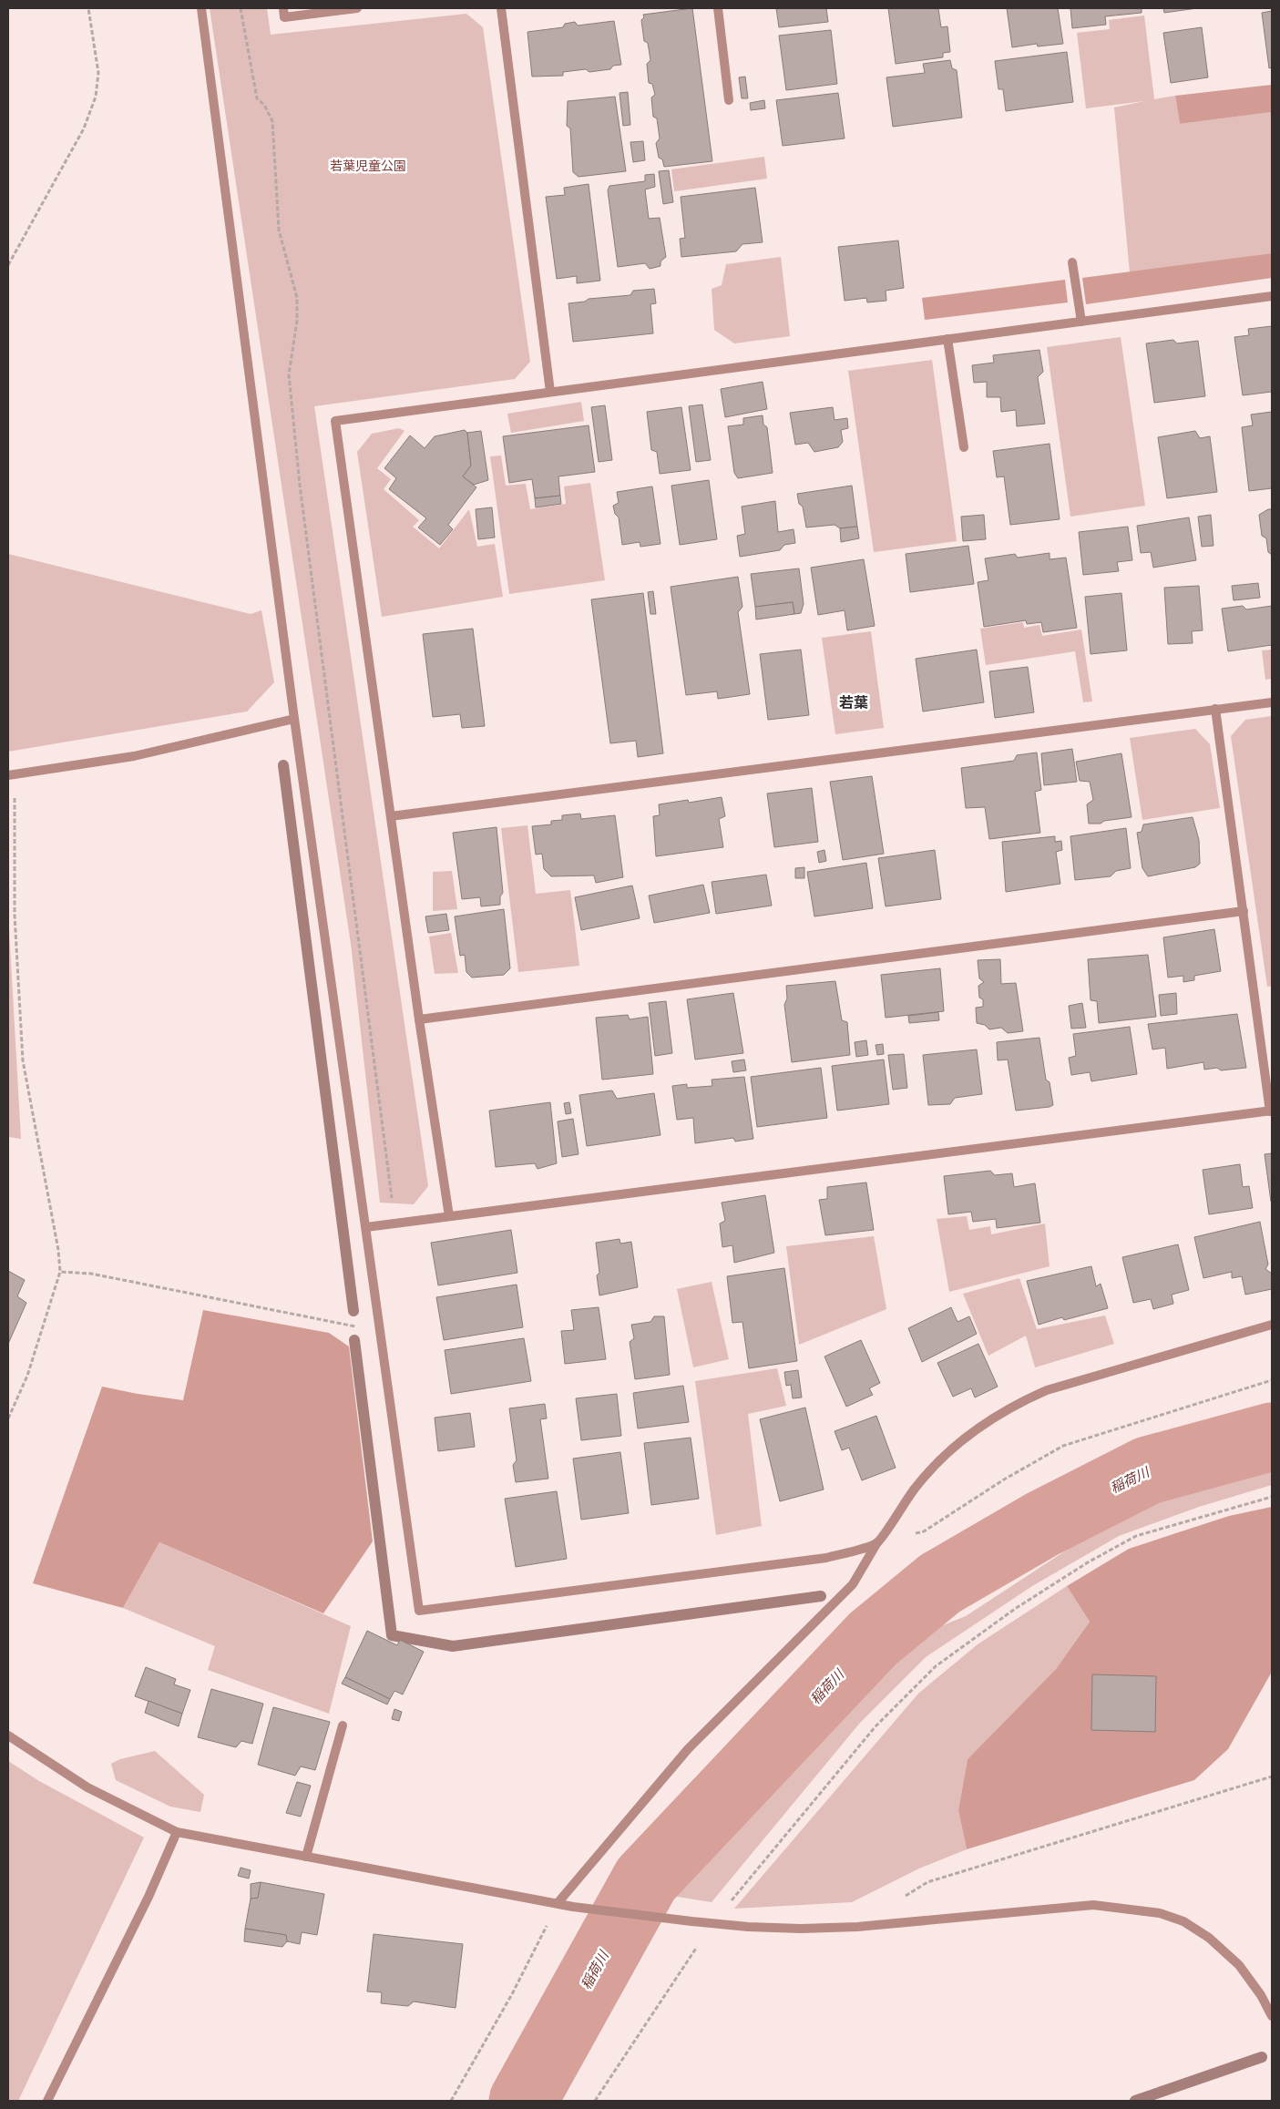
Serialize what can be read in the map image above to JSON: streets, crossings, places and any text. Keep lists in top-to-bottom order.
{
  "districts": ["若葉"],
  "water": ["稲荷川"],
  "parks": ["若葉児童公園"]
}
